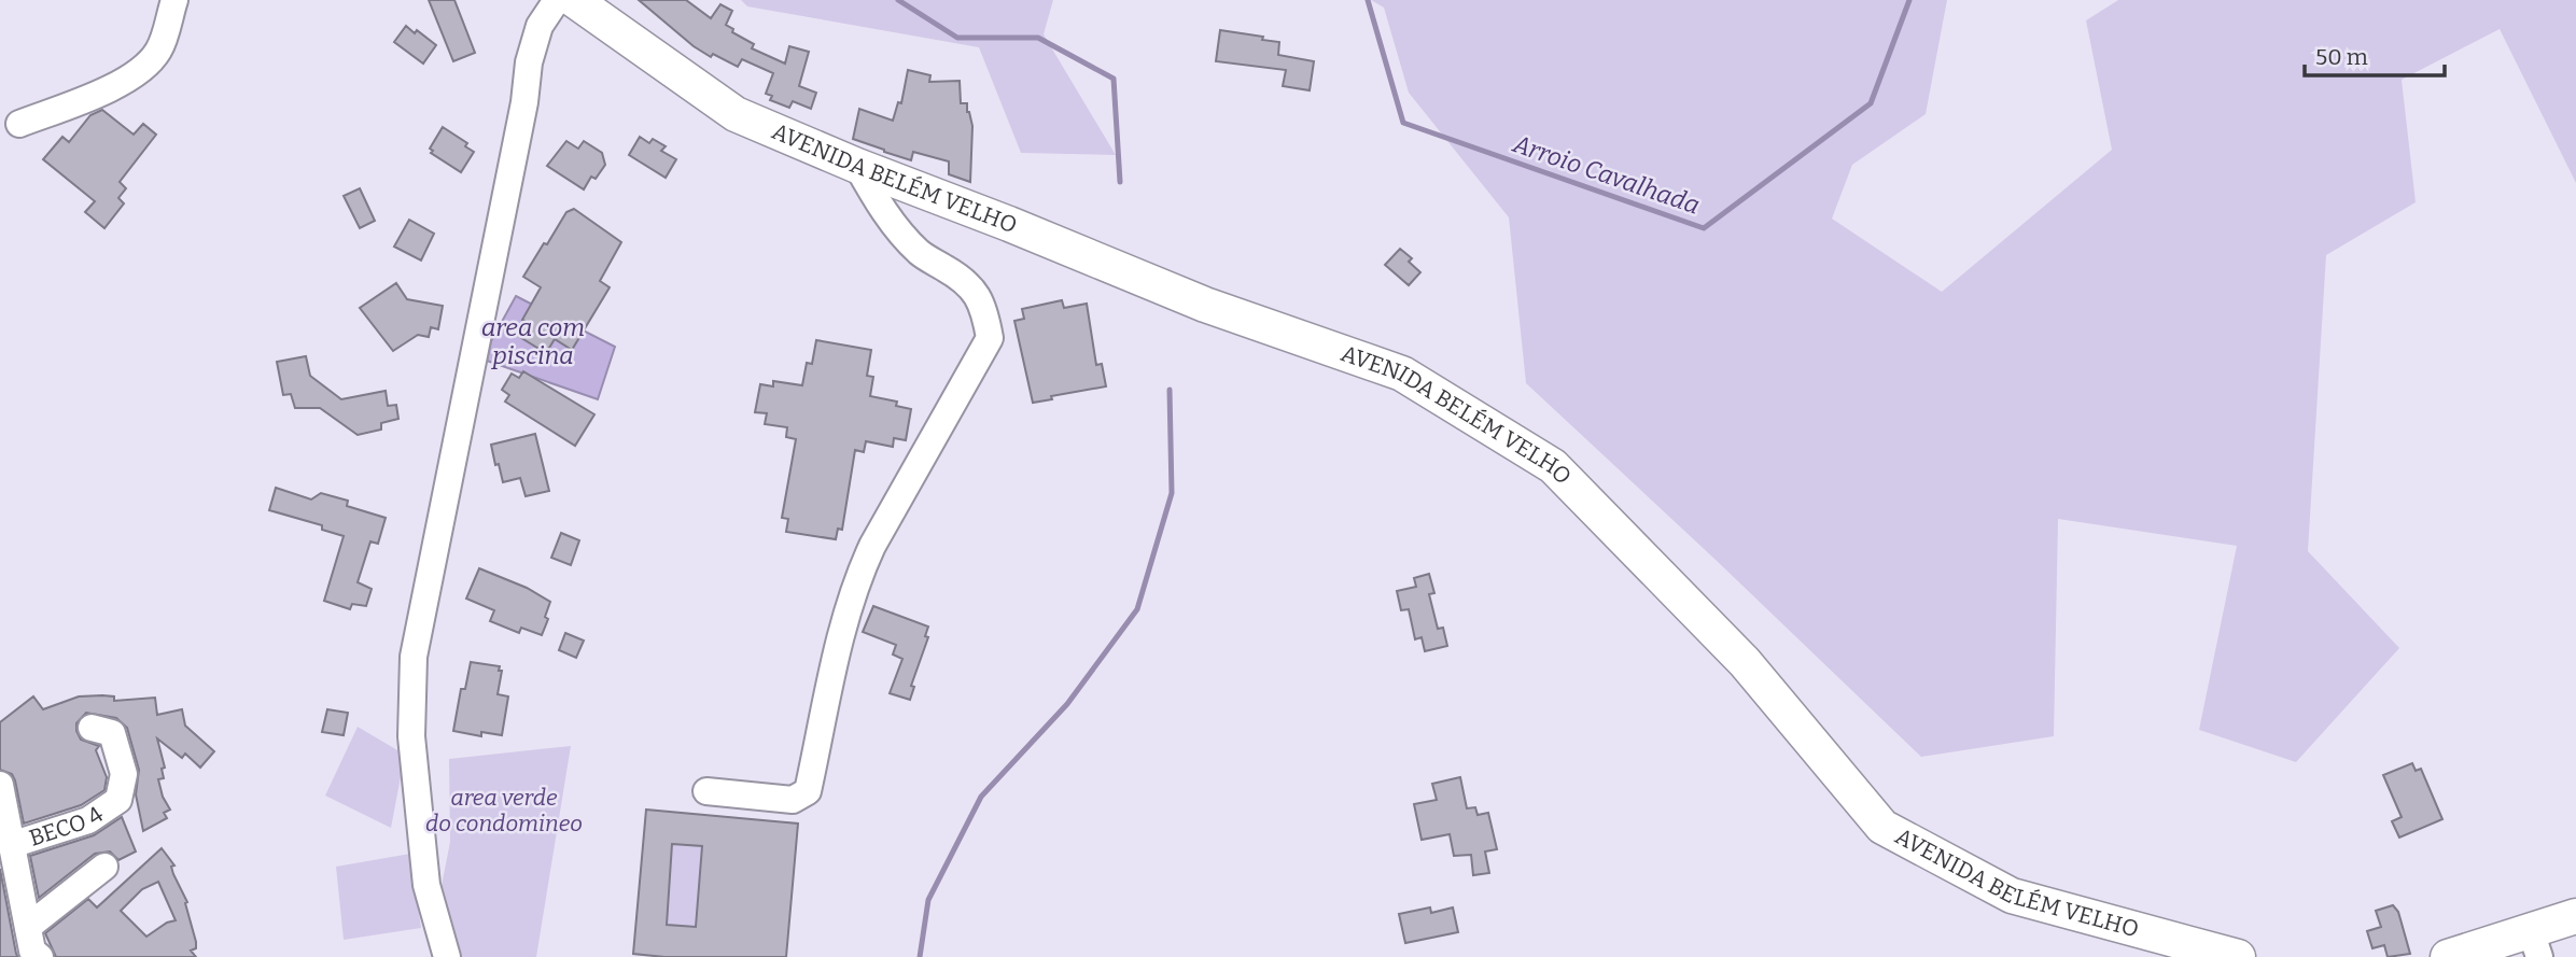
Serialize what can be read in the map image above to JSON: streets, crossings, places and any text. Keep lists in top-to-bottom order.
{
  "streets": {
    "main road": ["AVENIDA BELÉM VELHO"],
    "lane": ["BECO 4"]
  },
  "water": ["Arroio Cavalhada", "area com piscina"],
  "parks": ["area verde do condomineo"],
  "scale_bar": "50 m"
}
